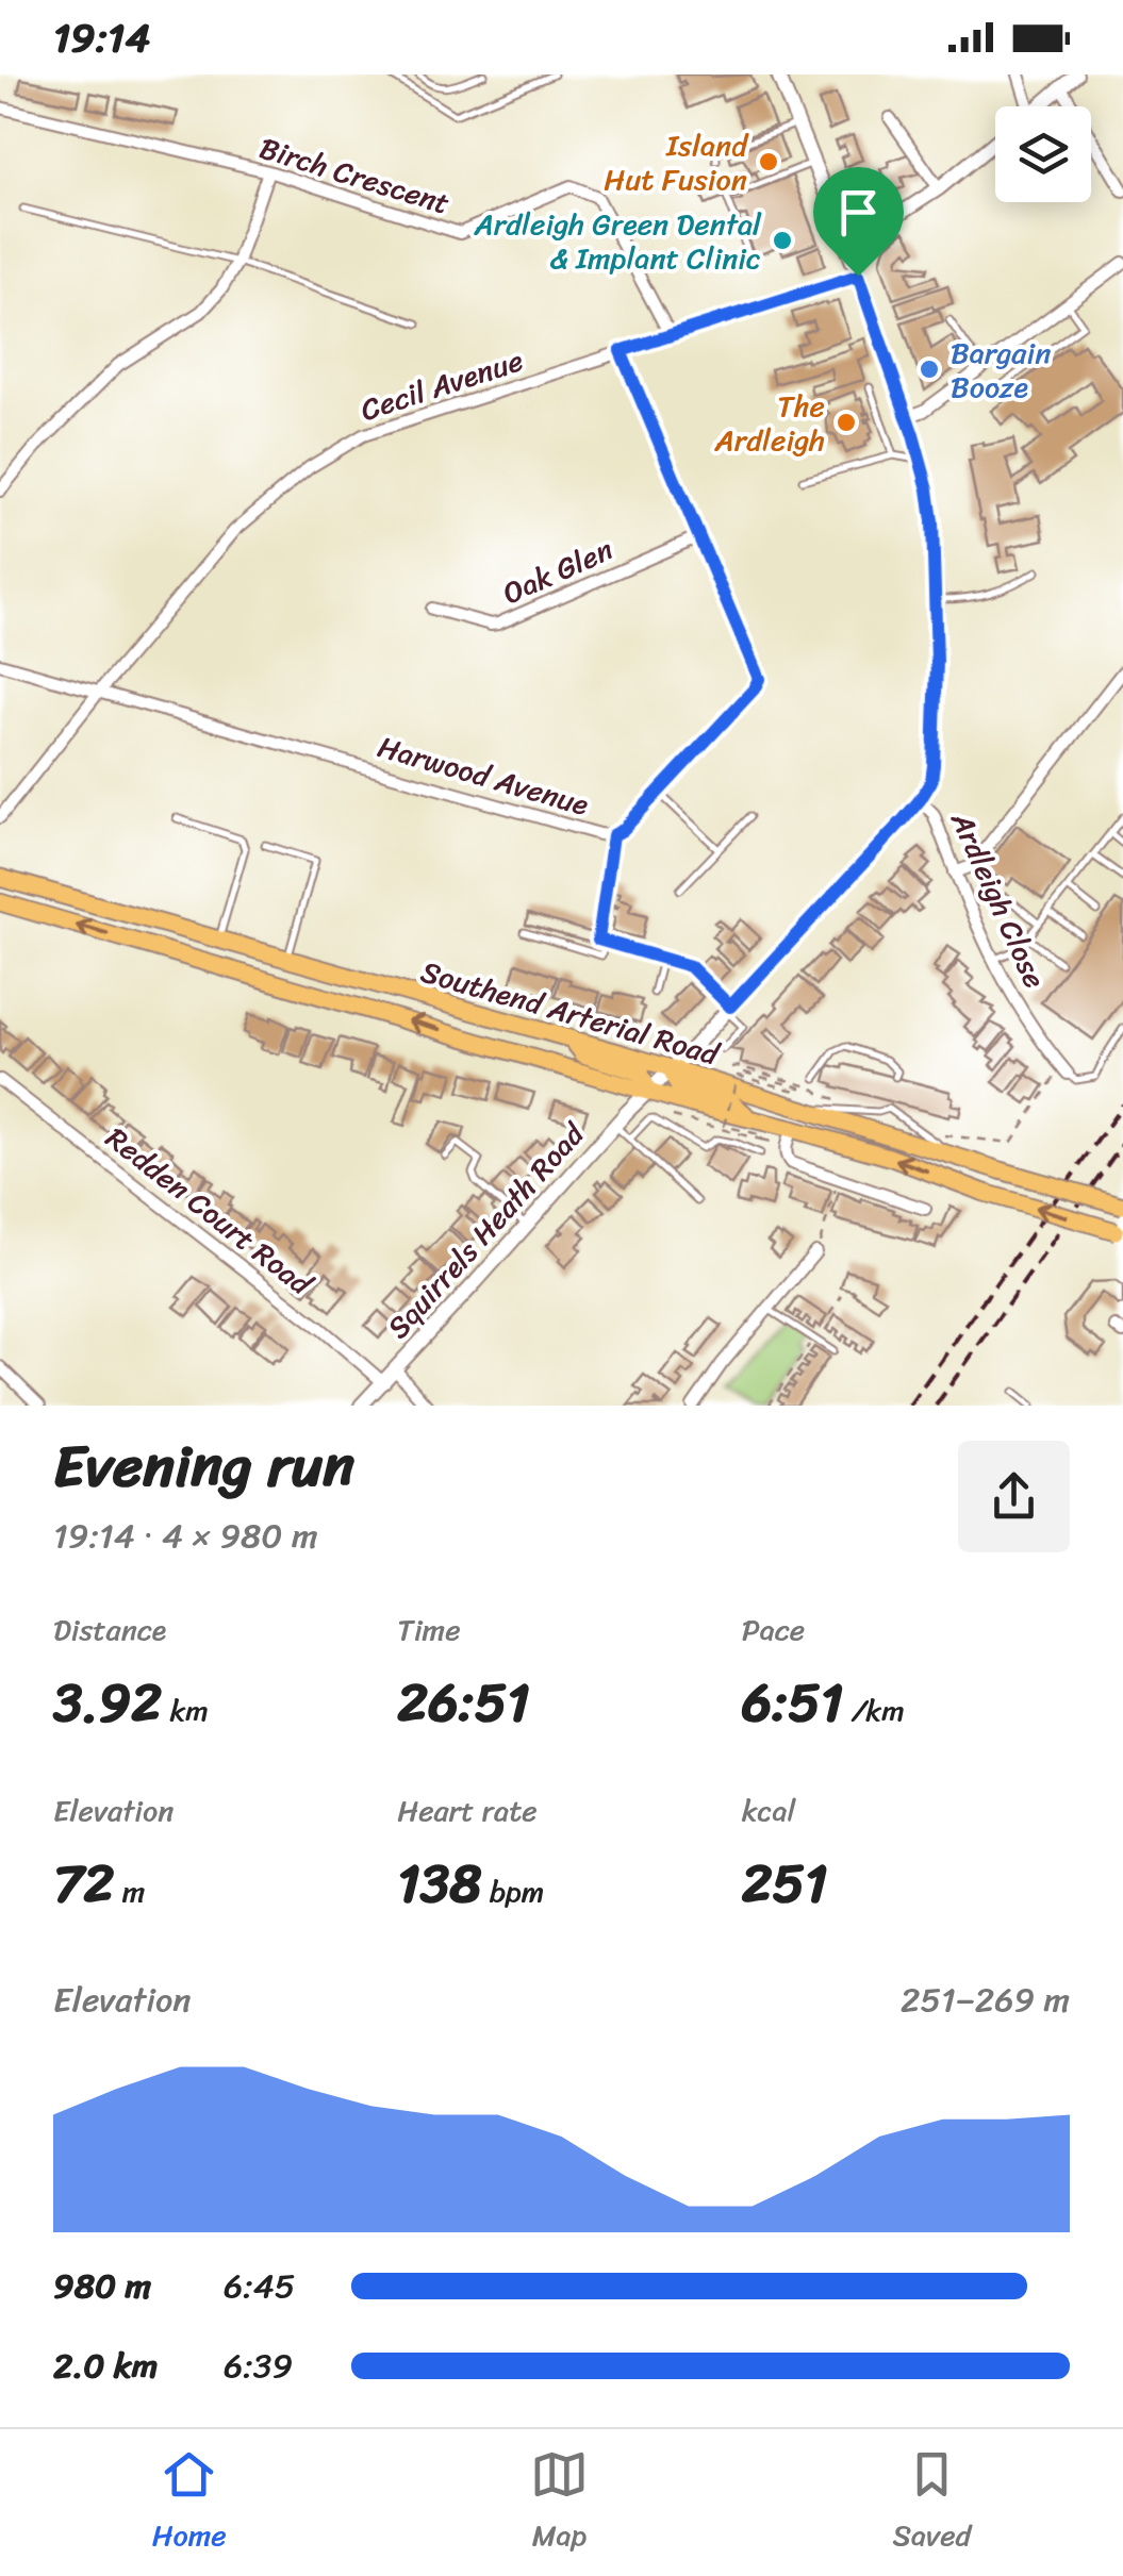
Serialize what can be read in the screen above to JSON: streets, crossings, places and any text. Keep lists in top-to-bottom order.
{
  "streets": {
    "highway": ["Southend Arterial Road"],
    "street": [
      "Birch Crescent",
      "Cecil Avenue",
      "Oak Glen",
      "Harwood Avenue",
      "Ardleigh Close",
      "Redden Court Road",
      "Squirrels Heath Road"
    ]
  },
  "crossings": [
    ["Birch Crescent", "Cecil Avenue"],
    ["Cecil Avenue", "Harwood Avenue"],
    ["Oak Glen", "Harwood Avenue"],
    ["Ardleigh Close", "Squirrels Heath Road"],
    ["Southend Arterial Road", "Squirrels Heath Road"],
    ["Redden Court Road", "Squirrels Heath Road"]
  ],
  "places": [
    "Island Hut Fusion",
    "Ardleigh Green Dental & Implant Clinic",
    "Bargain Booze",
    "The Ardleigh"
  ],
  "page": {
    "status": "19:14",
    "heading": ["Evening run", "19:14 · 4 × 980 m"],
    "stats": [
      ["Distance", "3.92 km"],
      ["Time", "26:51"],
      ["Pace", "6:51 /km"],
      ["Elevation", "72 m"],
      ["Heart rate", "138 bpm"],
      ["kcal", "251"]
    ],
    "chart": ["Elevation", "251–269 m"],
    "list": [
      {
        "name": "980 m",
        "note": "6:45"
      },
      {
        "name": "2.0 km",
        "note": "6:39"
      }
    ],
    "tabs": ["Home", "Map", "Saved"]
  }
}
